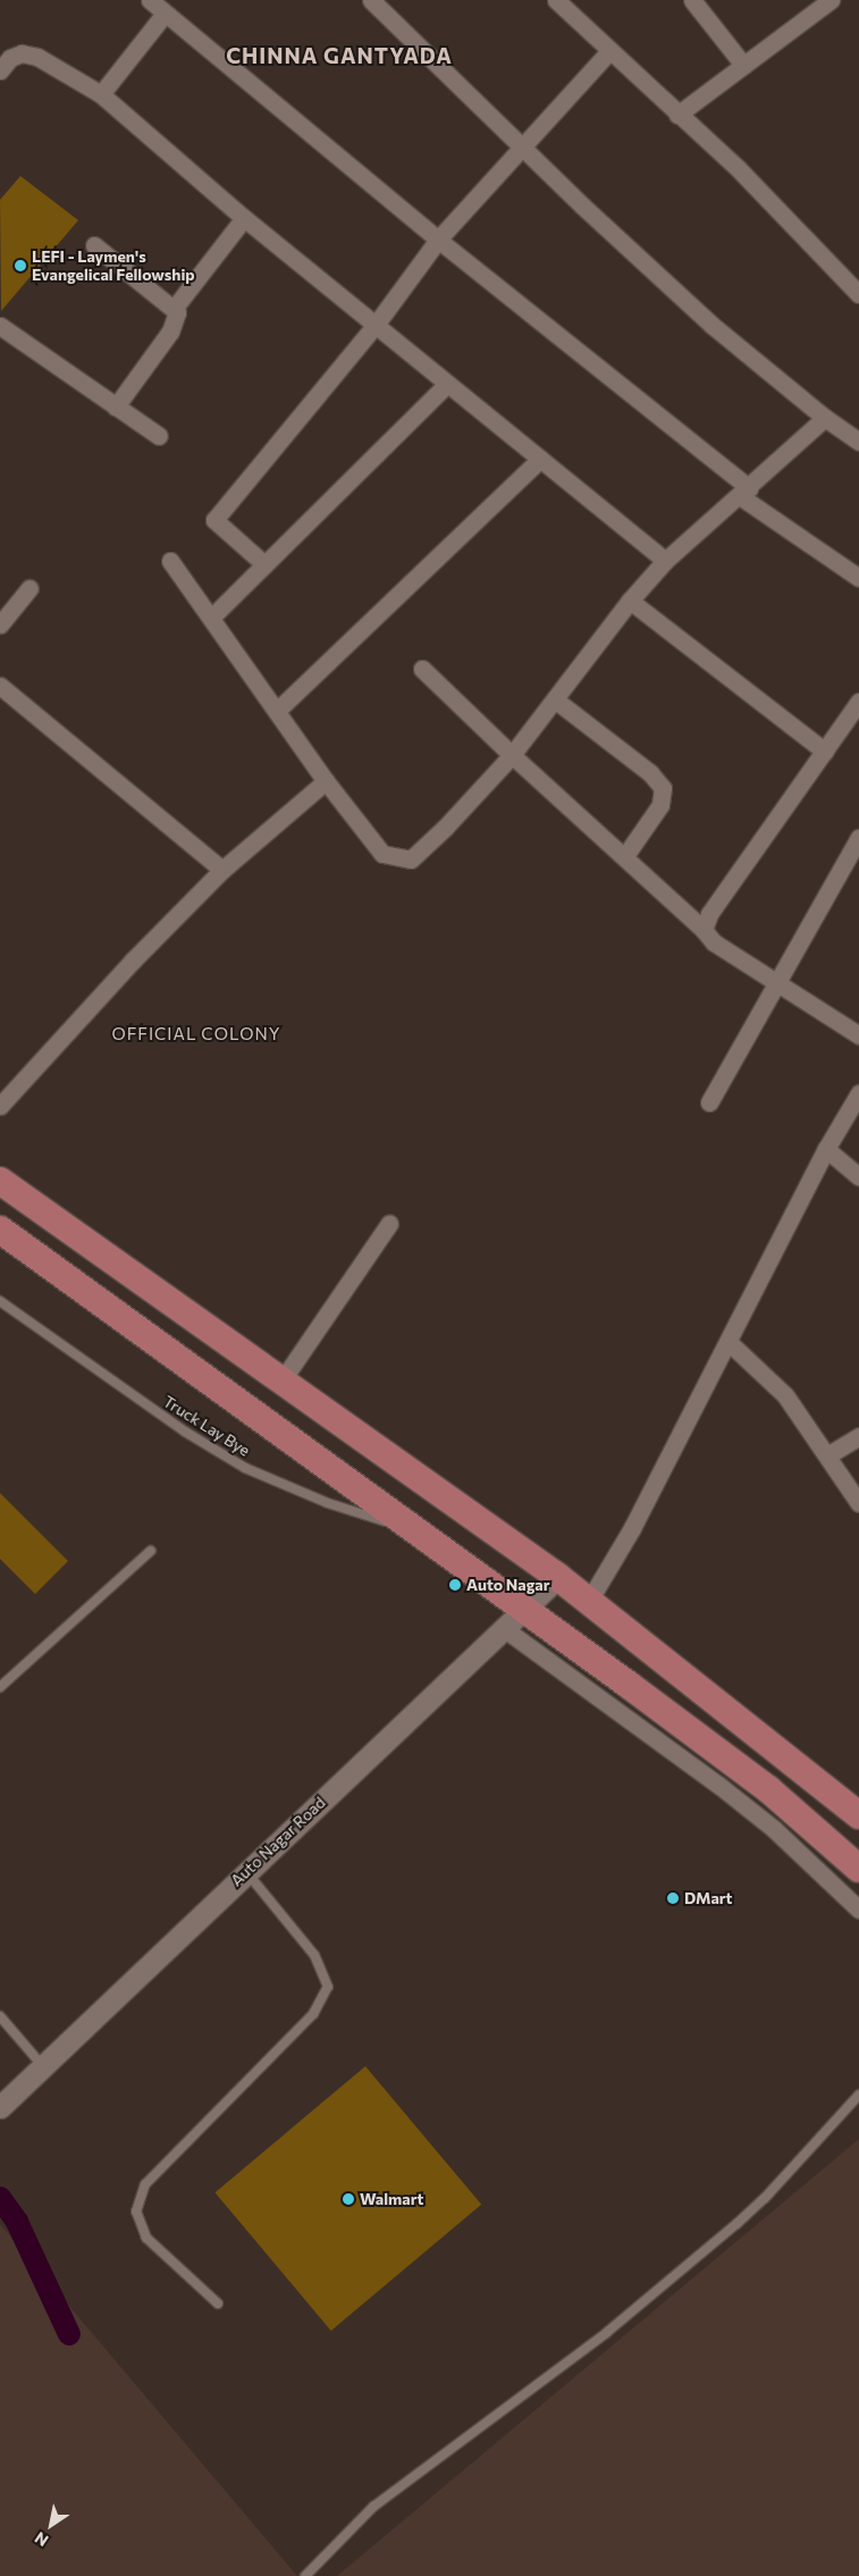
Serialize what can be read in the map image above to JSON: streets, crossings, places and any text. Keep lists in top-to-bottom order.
{
  "streets": {
    "street": ["Auto Nagar Road"],
    "lane": ["Truck Lay Bye"]
  },
  "districts": ["CHINNA GANTYADA", "OFFICIAL COLONY"],
  "places": [
    "LEFI - Laymen's Evangelical Fellowship",
    "Auto Nagar",
    "DMart",
    "Walmart"
  ],
  "north": "bottom left"
}
